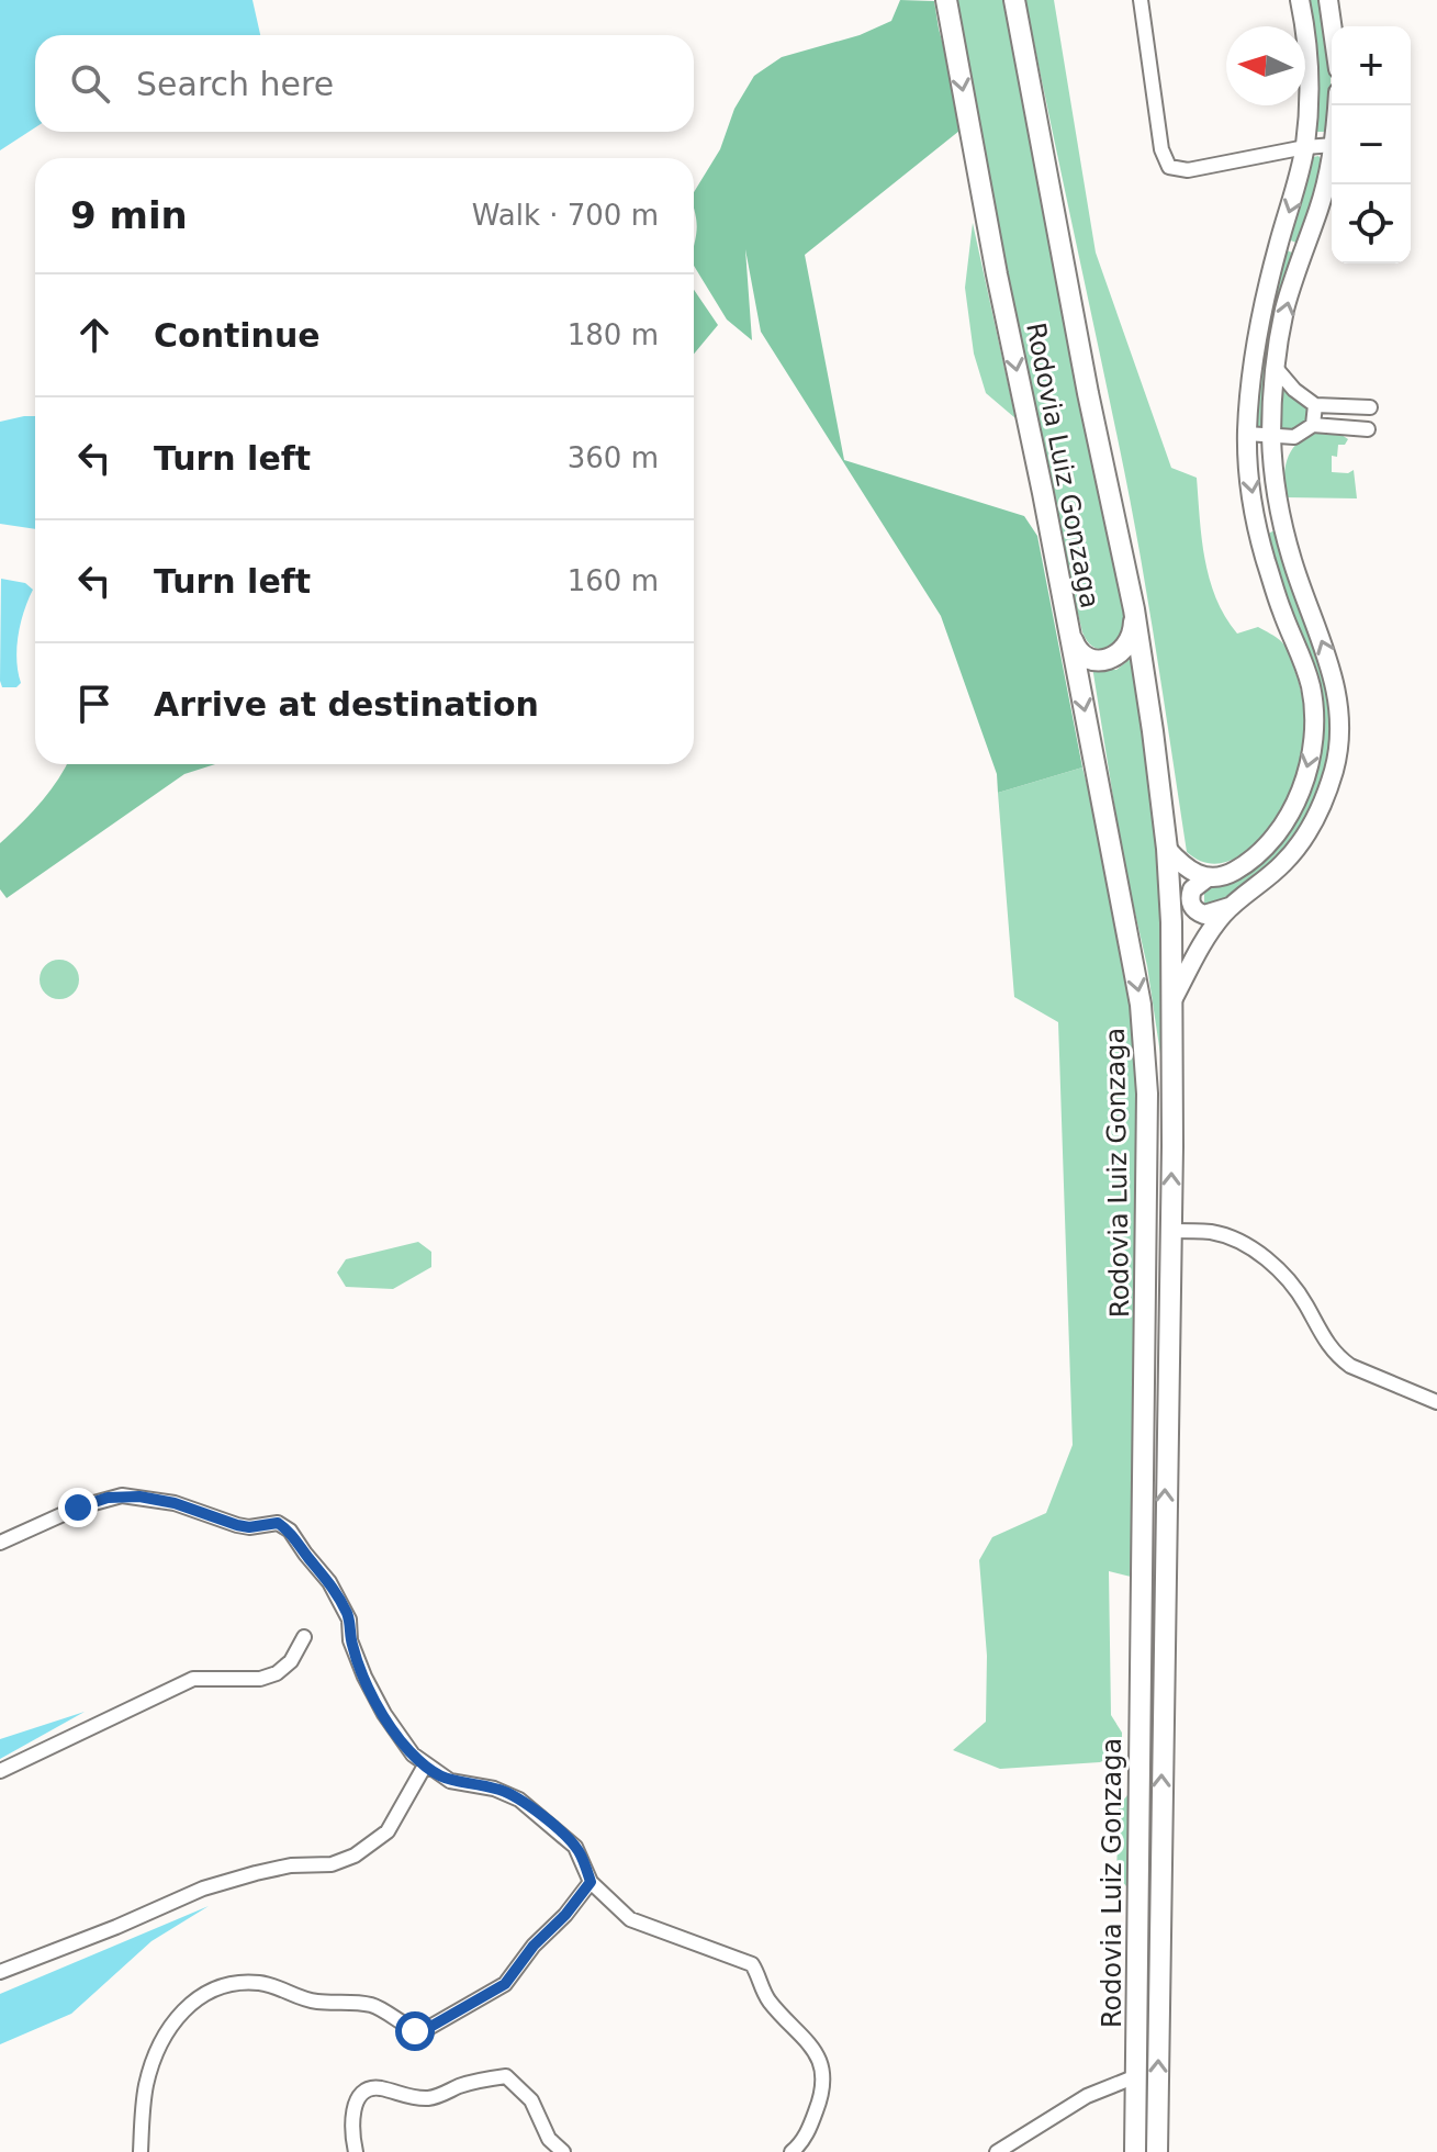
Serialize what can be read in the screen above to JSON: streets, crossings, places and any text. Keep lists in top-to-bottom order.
{
  "streets": {
    "highway": ["Rodovia Luiz Gonzaga"]
  },
  "north": "left",
  "page": {
    "map_buttons": ["+", "−"],
    "search": "Search here",
    "heading": ["9 min", "Walk · 700 m"],
    "list": [
      ["Continue", "180 m"],
      ["Turn left", "360 m"],
      ["Turn left", "160 m"],
      "Arrive at destination"
    ]
  }
}
